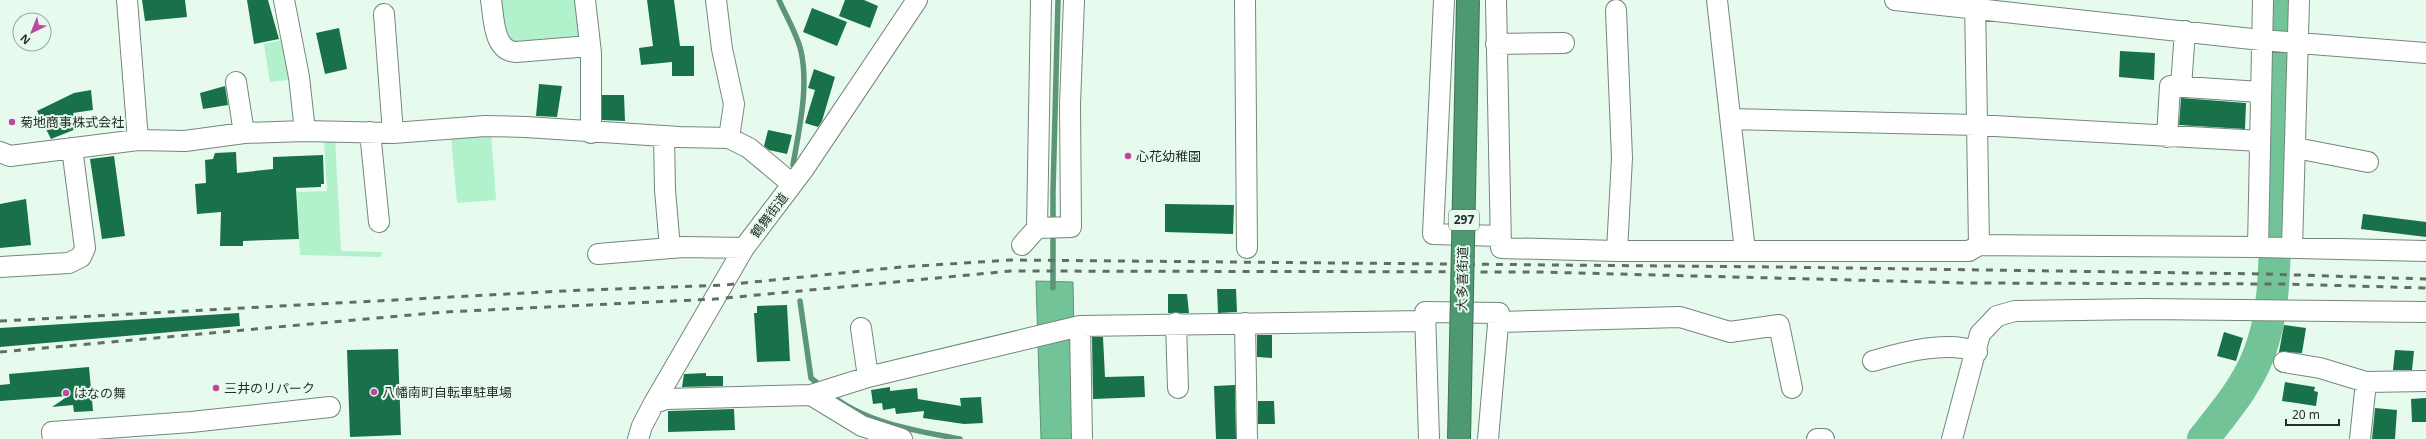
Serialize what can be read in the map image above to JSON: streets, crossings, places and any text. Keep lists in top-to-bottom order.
{
  "streets": {
    "highway": ["297", "大多喜街道"],
    "street": ["鶴舞街道"]
  },
  "places": [
    "菊地商事株式会社",
    "心花幼稚園",
    "三井のリパーク",
    "八幡南町自転車駐車場",
    "はなの舞"
  ],
  "scale_bar": "20 m",
  "north": "bottom left"
}
